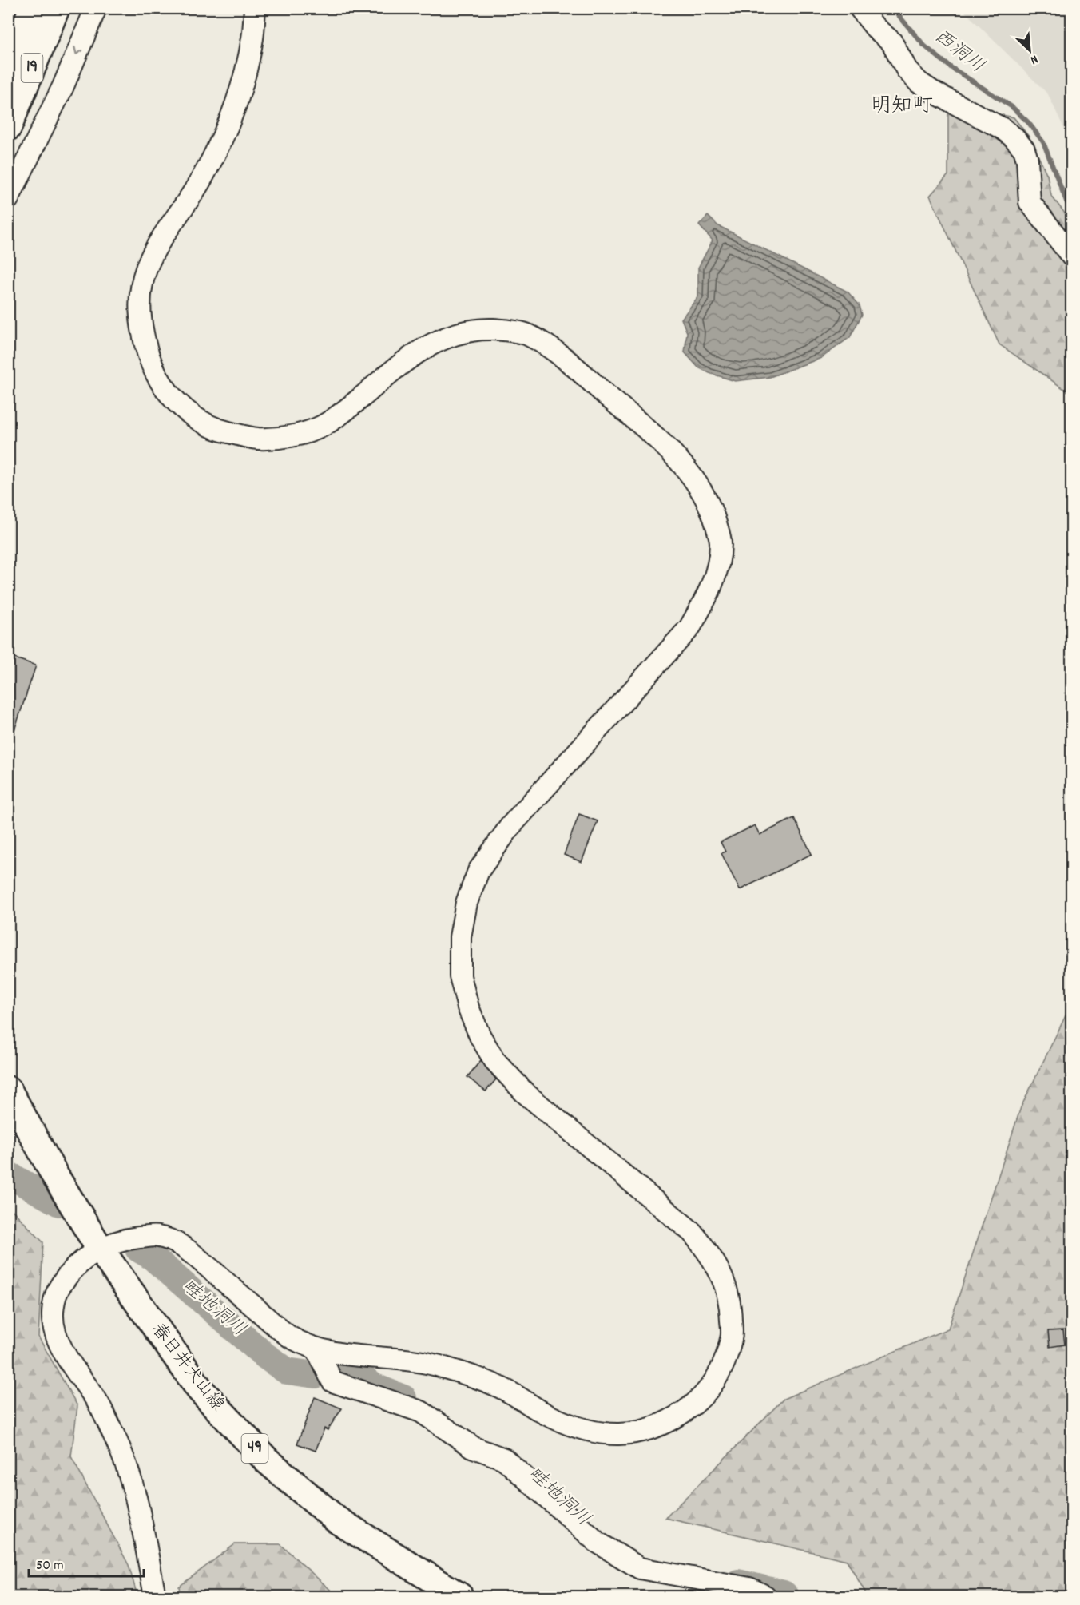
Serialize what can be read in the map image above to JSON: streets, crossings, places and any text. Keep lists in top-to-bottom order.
{
  "streets": {
    "main road": ["19", "春日井犬山線", "49"]
  },
  "districts": ["明知町"],
  "water": ["西洞川", "畦地洞川"],
  "scale_bar": "50 m",
  "north": "bottom right"
}
